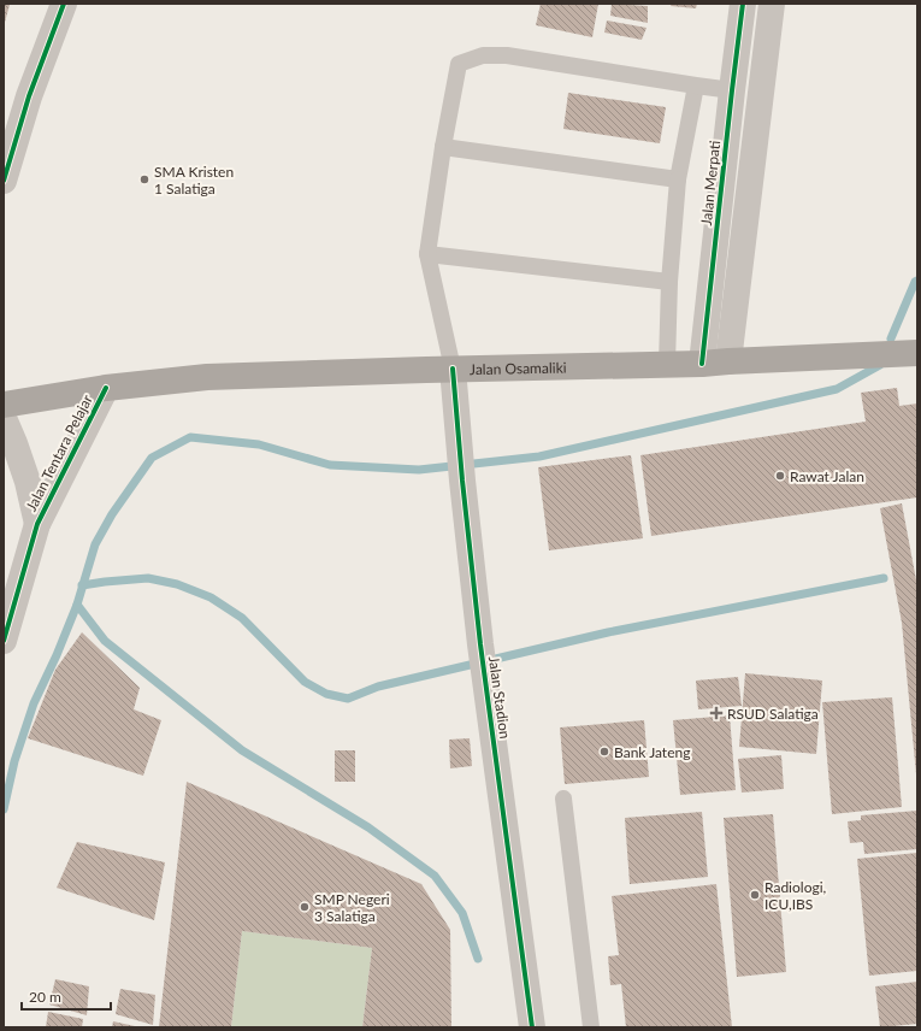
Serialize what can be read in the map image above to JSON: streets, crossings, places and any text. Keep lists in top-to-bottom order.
{
  "streets": {
    "main road": ["Jalan Osamaliki"],
    "street": ["Jalan Merpati", "Jalan Tentara Pelajar", "Jalan Stadion"]
  },
  "crossings": [
    ["Jalan Merpati", "Jalan Osamaliki"],
    ["Jalan Osamaliki", "Jalan Tentara Pelajar"],
    ["Jalan Osamaliki", "Jalan Stadion"]
  ],
  "places": {
    "other": [
      "SMA Kristen 1 Salatiga",
      "Rawat Jalan",
      "Bank Jateng",
      "Radiologi, ICU,IBS",
      "SMP Negeri 3 Salatiga"
    ],
    "health": ["RSUD Salatiga"]
  },
  "scale_bar": "20 m"
}
